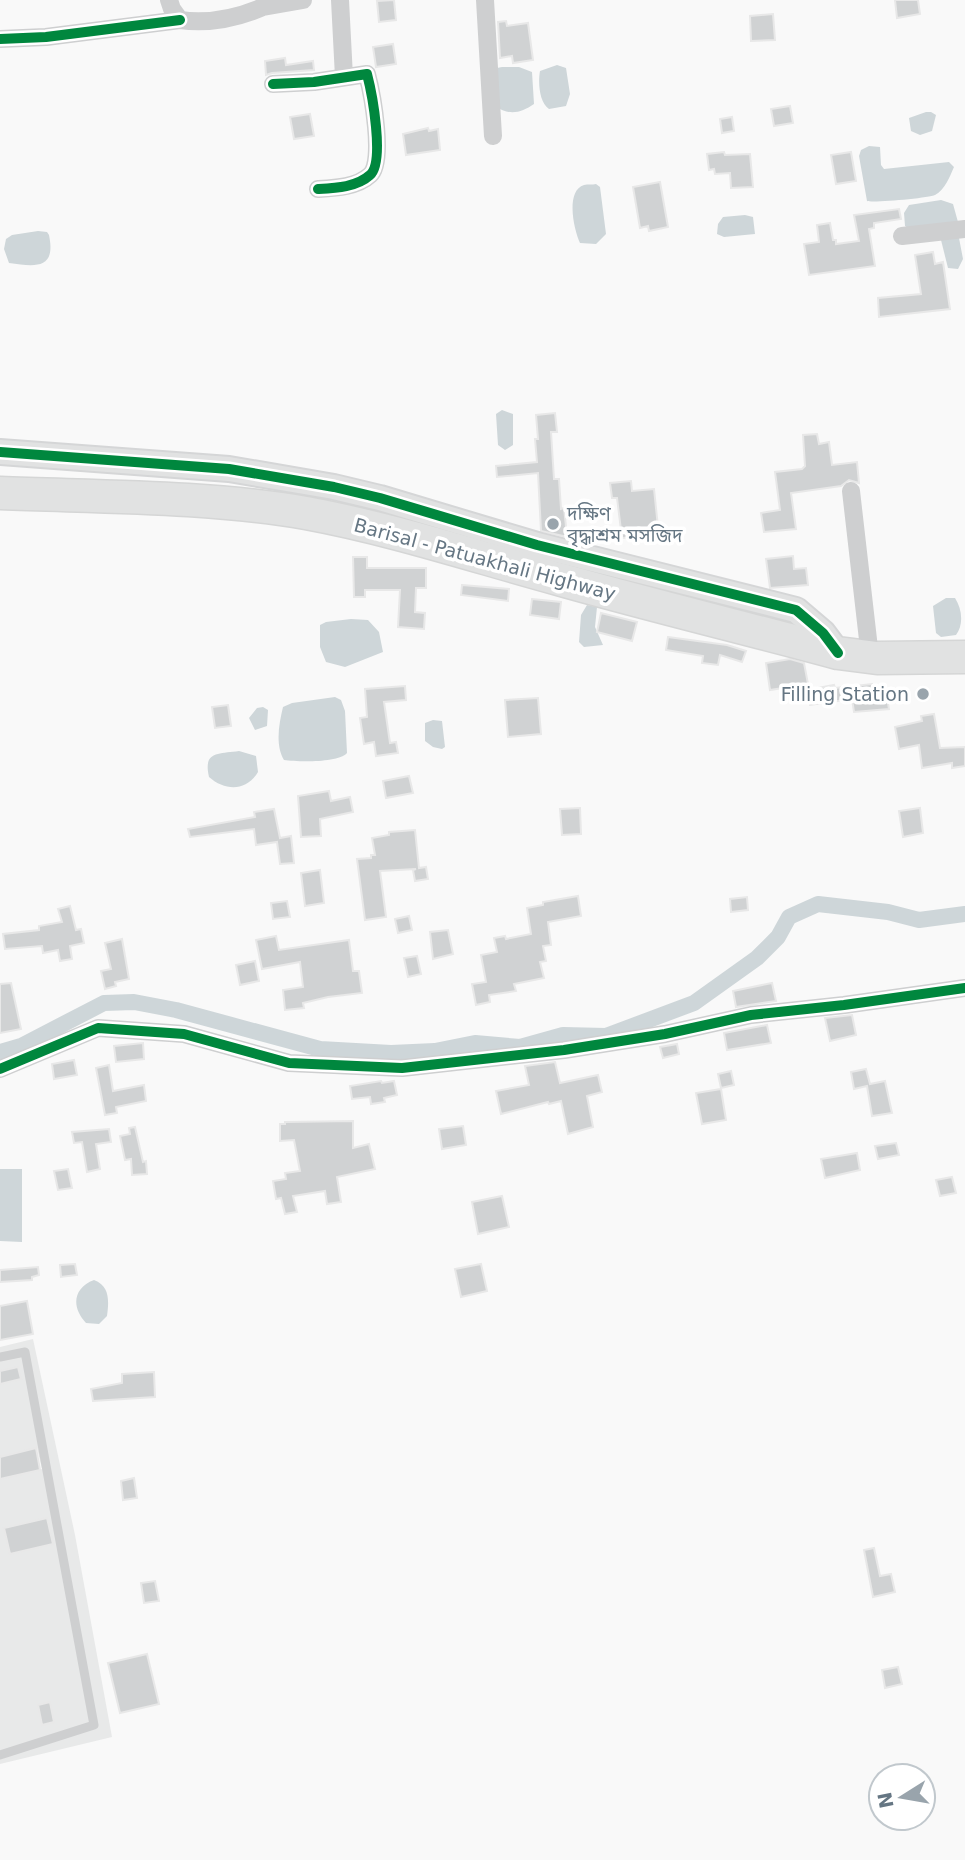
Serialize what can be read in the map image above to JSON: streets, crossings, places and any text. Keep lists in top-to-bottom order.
{
  "streets": {
    "highway": ["Barisal - Patuakhali Highway"]
  },
  "places": ["দক্ষিণ বৃদ্ধাশ্রম মসজিদ", "Filling Station"],
  "north": "left"
}
